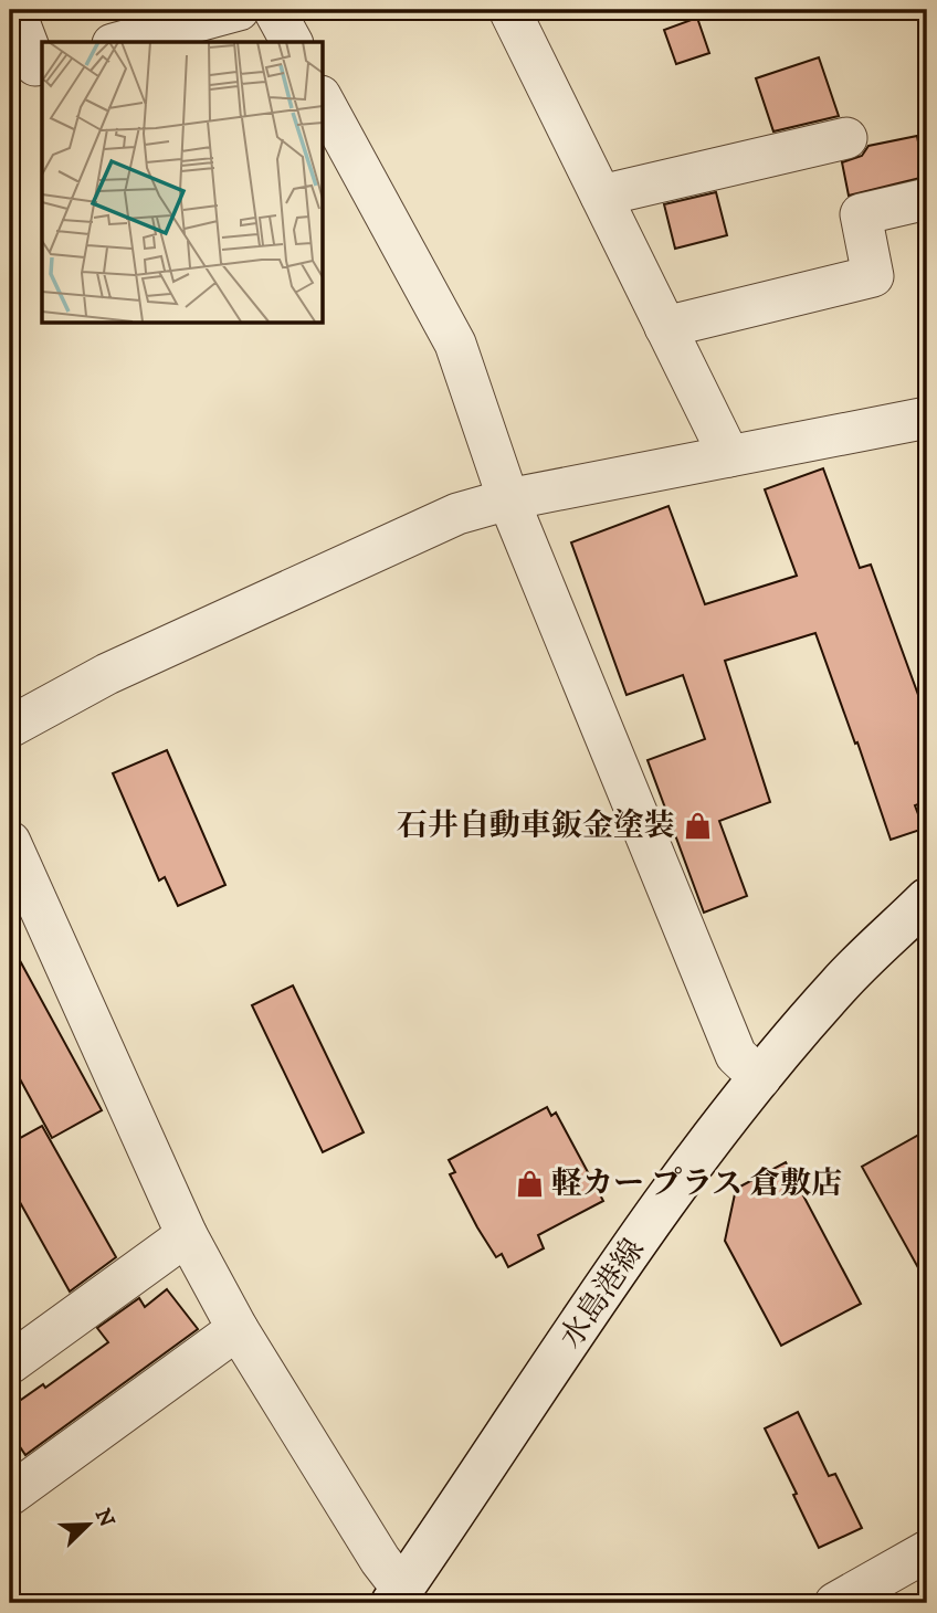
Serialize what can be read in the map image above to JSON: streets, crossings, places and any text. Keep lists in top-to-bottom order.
{
  "streets": {
    "main road": ["水島港線"]
  },
  "places": {
    "shop": ["石井自動車鈑金塗装", "軽カー プラス 倉敷店"]
  },
  "north": "top right"
}
